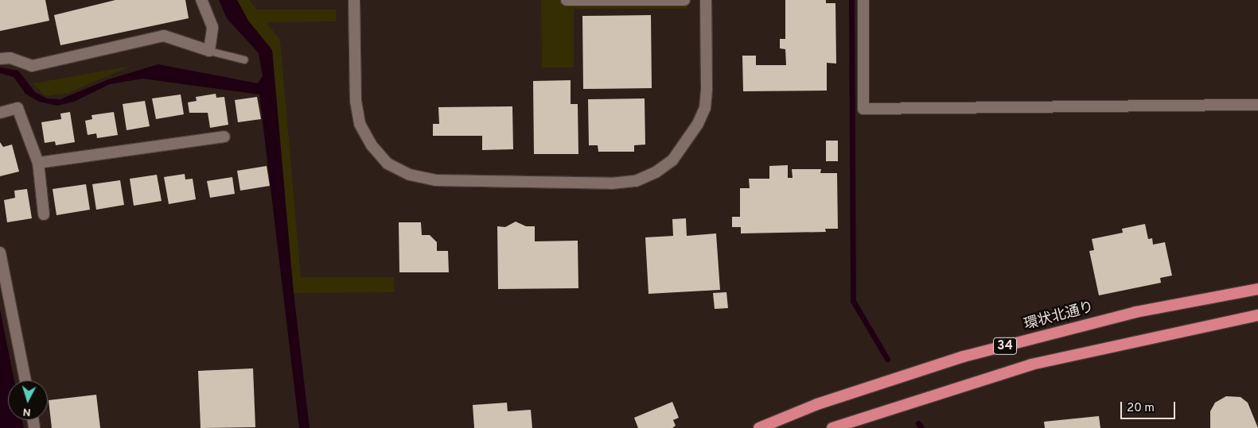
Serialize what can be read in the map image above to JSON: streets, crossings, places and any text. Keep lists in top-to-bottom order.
{
  "streets": {
    "highway": ["環状北通り", "34"]
  },
  "scale_bar": "20 m",
  "north": "bottom"
}
